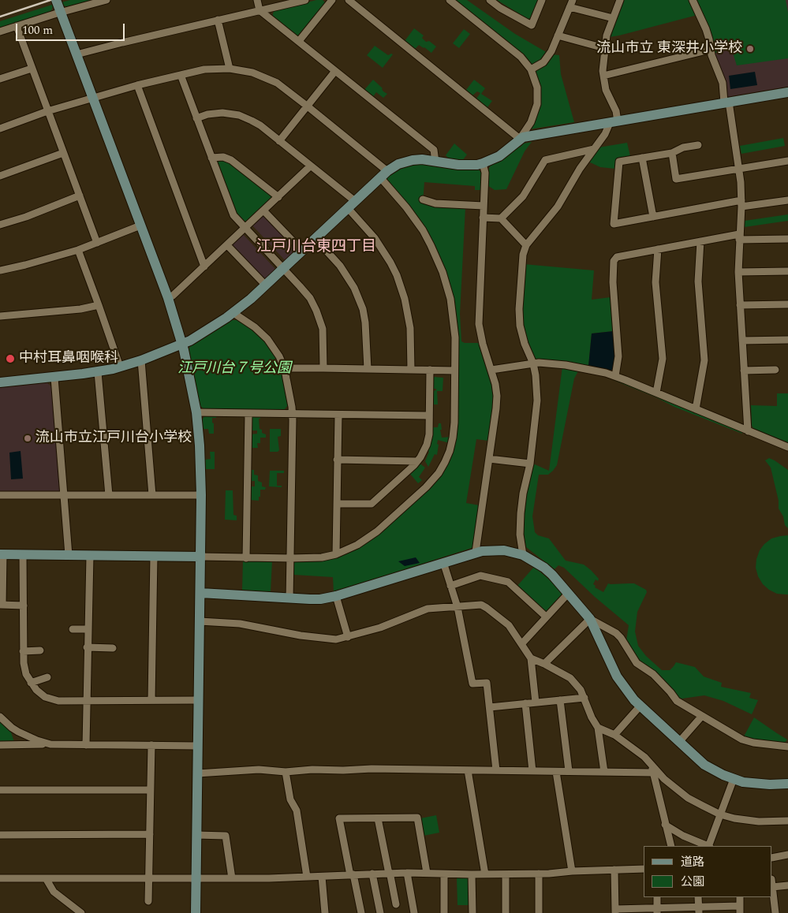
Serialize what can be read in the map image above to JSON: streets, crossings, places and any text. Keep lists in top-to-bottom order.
{
  "districts": ["江戸川台東四丁目"],
  "parks": ["江戸川台７号公園"],
  "places": ["流山市立 東深井小学校", "中村耳鼻咽喉科", "流山市立江戸川台小学校"],
  "legend": ["道路", "公園"],
  "scale_bar": "100 m"
}
